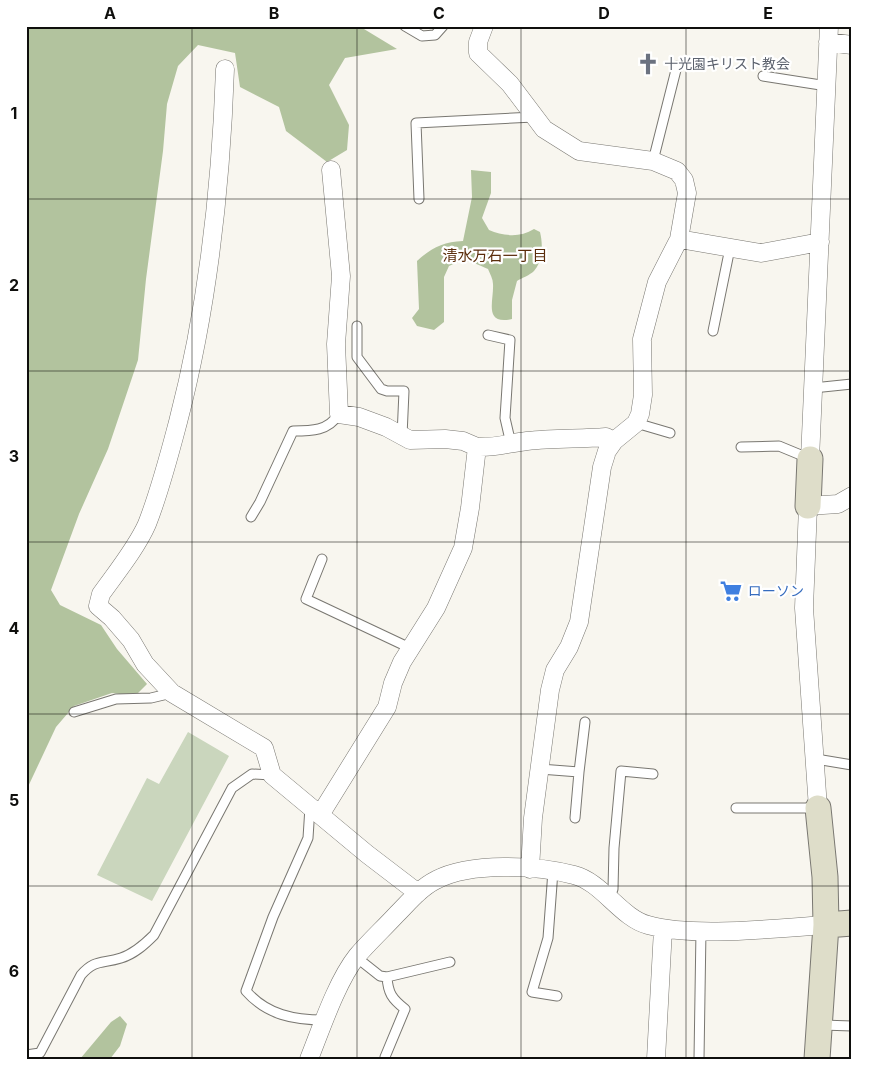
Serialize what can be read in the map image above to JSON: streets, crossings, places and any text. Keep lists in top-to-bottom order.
{
  "districts": ["清水万石一丁目"],
  "places": {
    "church": ["十光園キリスト教会"],
    "supermarket": ["ローソン"]
  },
  "grid": {
    "columns": [
      "A",
      "B",
      "C",
      "D",
      "E"
    ],
    "rows": [
      "1",
      "2",
      "3",
      "4",
      "5",
      "6"
    ]
  }
}
